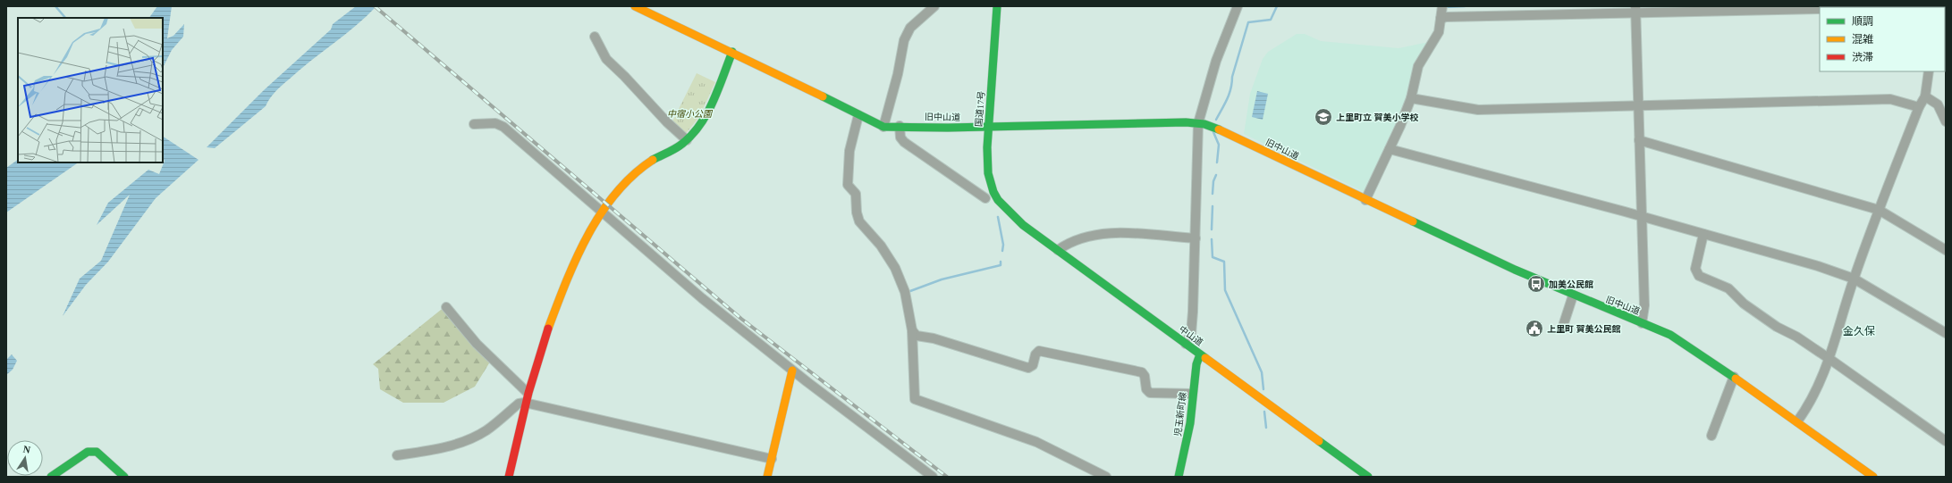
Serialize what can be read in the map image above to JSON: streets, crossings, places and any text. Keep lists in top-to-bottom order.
{
  "streets": {
    "main road": [
      "国道17号",
      "旧中山道",
      "中山道",
      "児玉新町線"
    ]
  },
  "crossings": [
    ["国道17号", "旧中山道"],
    ["国道17号", "中山道"],
    ["中山道", "児玉新町線"]
  ],
  "districts": ["金久保"],
  "parks": ["中宿小公園"],
  "places": {
    "school or university": ["上里町立 賀美小学校"],
    "bus stop": ["加美公民館"],
    "public building": ["上里町 賀美公民館"]
  },
  "legend": ["順調", "混雑", "渋滞"],
  "north": "top"
}
